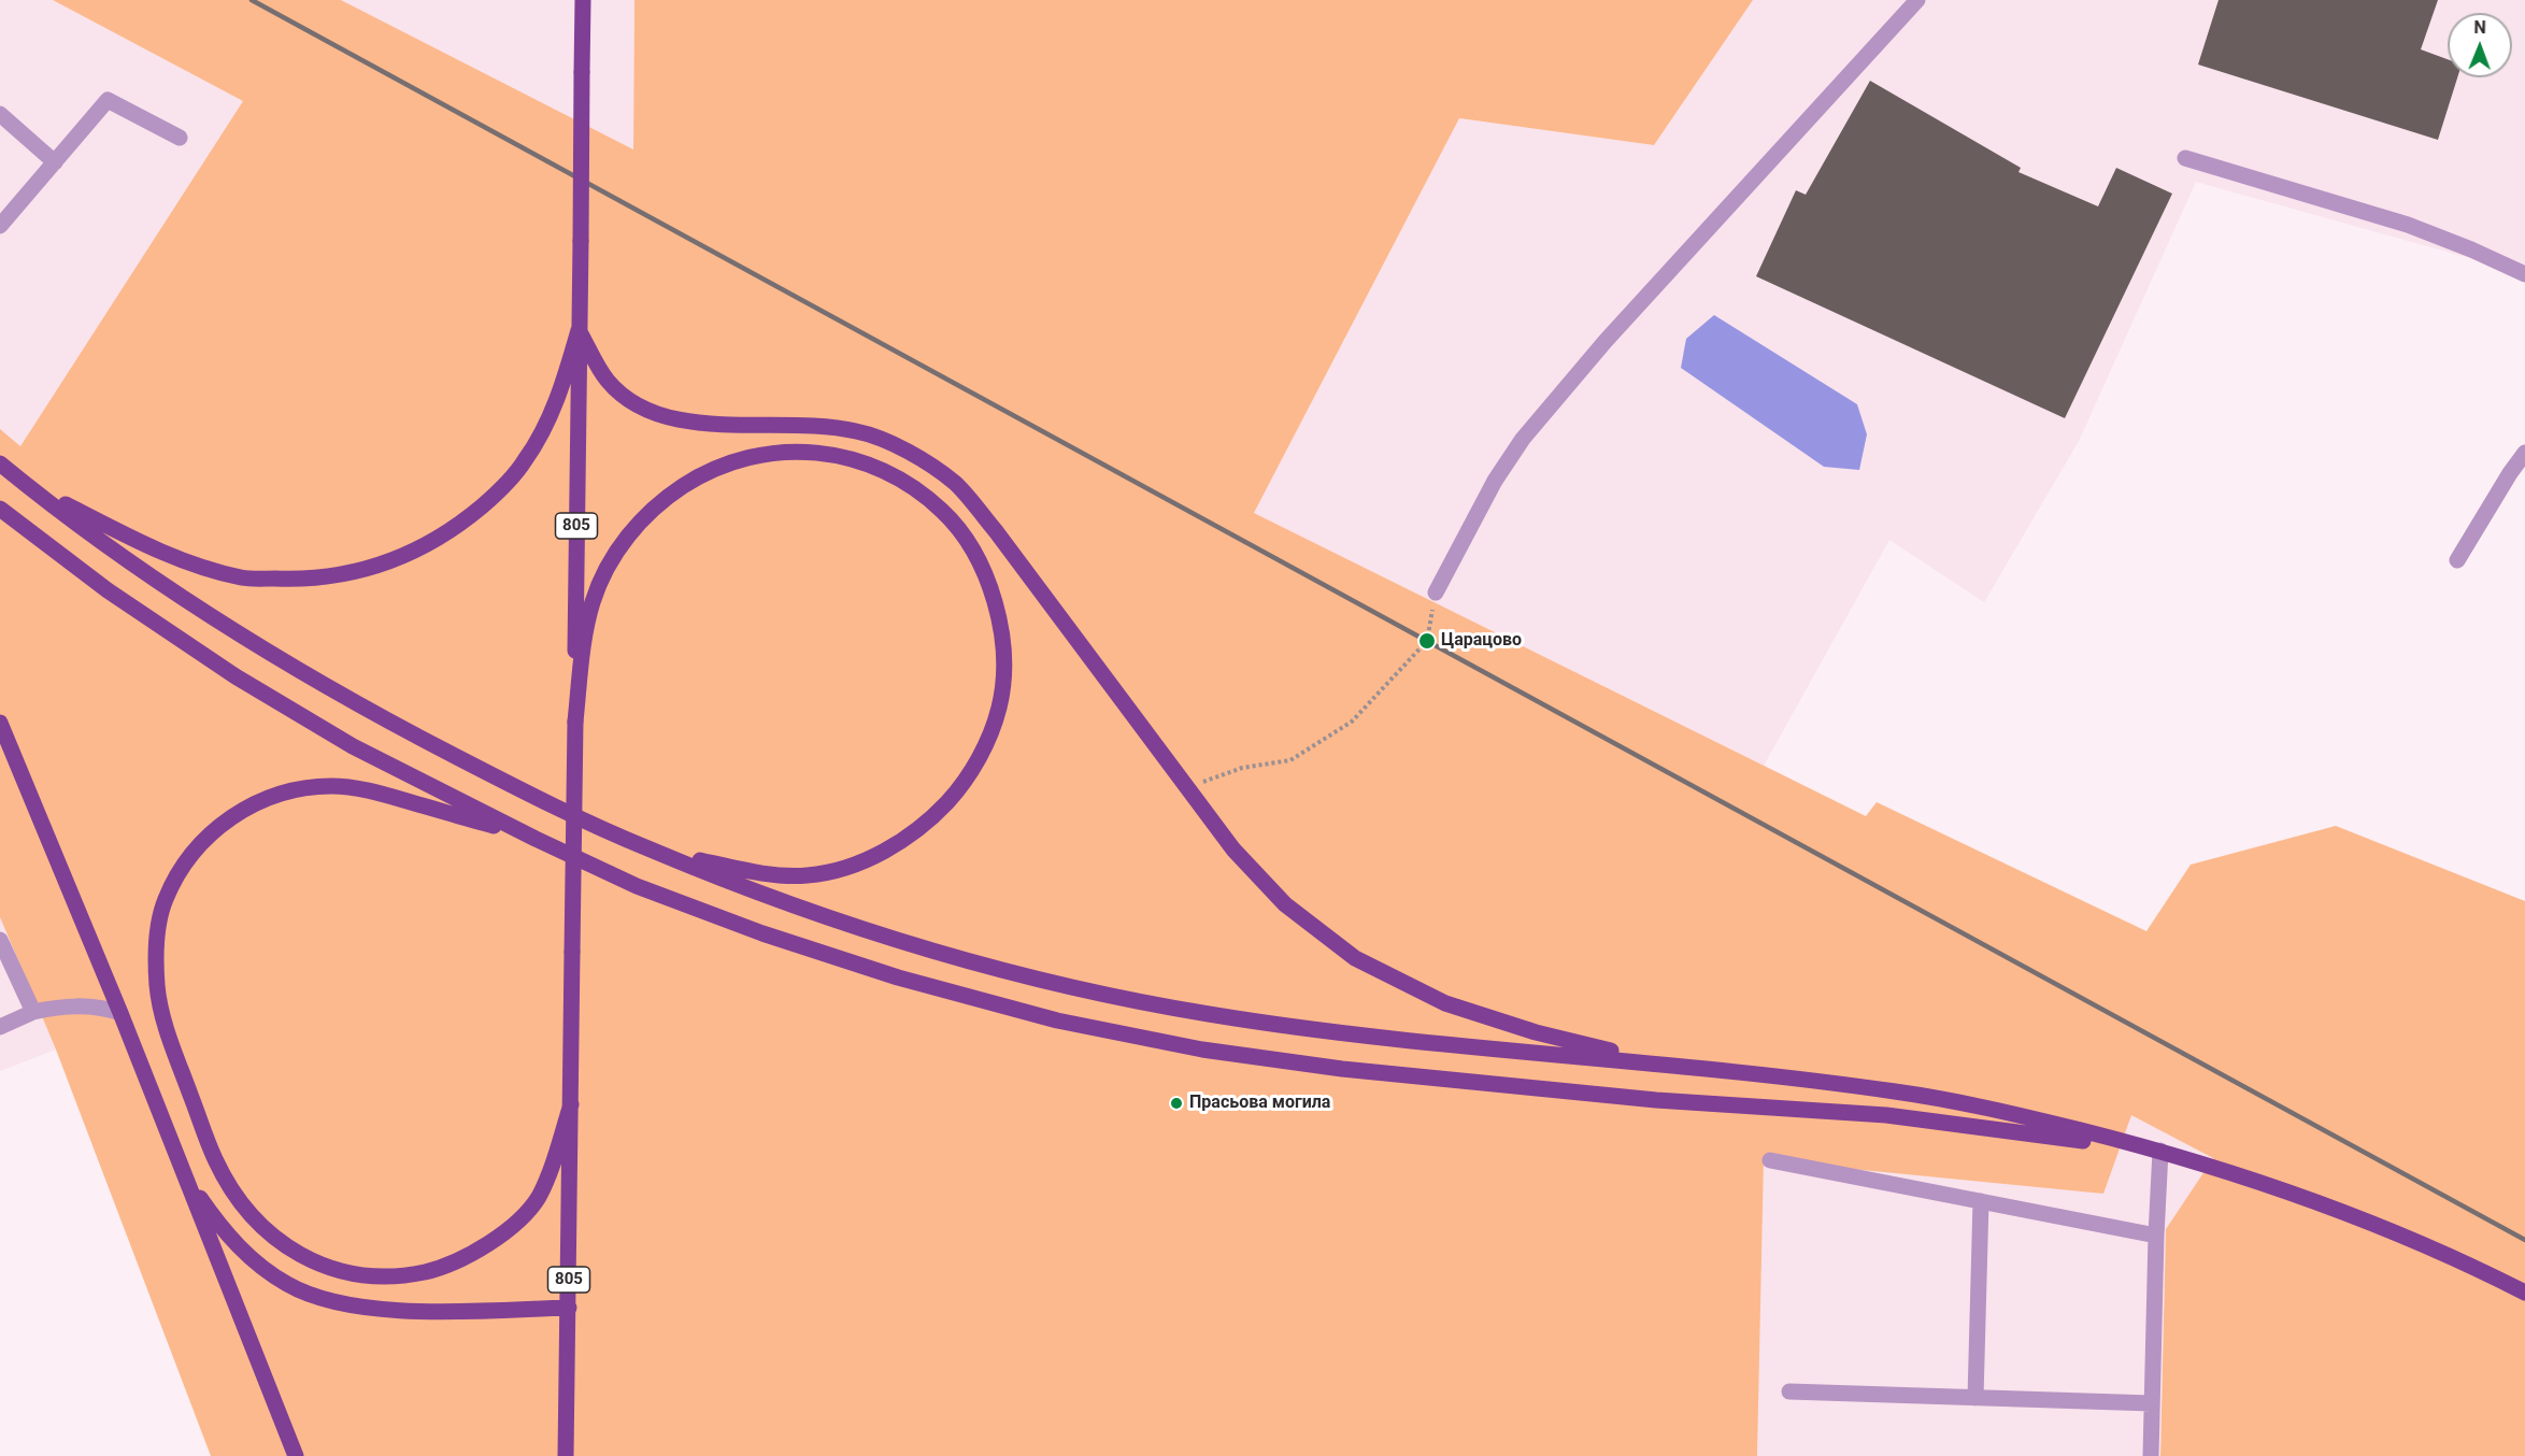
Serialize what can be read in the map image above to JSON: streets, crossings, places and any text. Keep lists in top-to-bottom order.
{
  "streets": {
    "main road": ["805"]
  },
  "places": ["Царацово", "Прасьова могила"],
  "north": "top"
}
